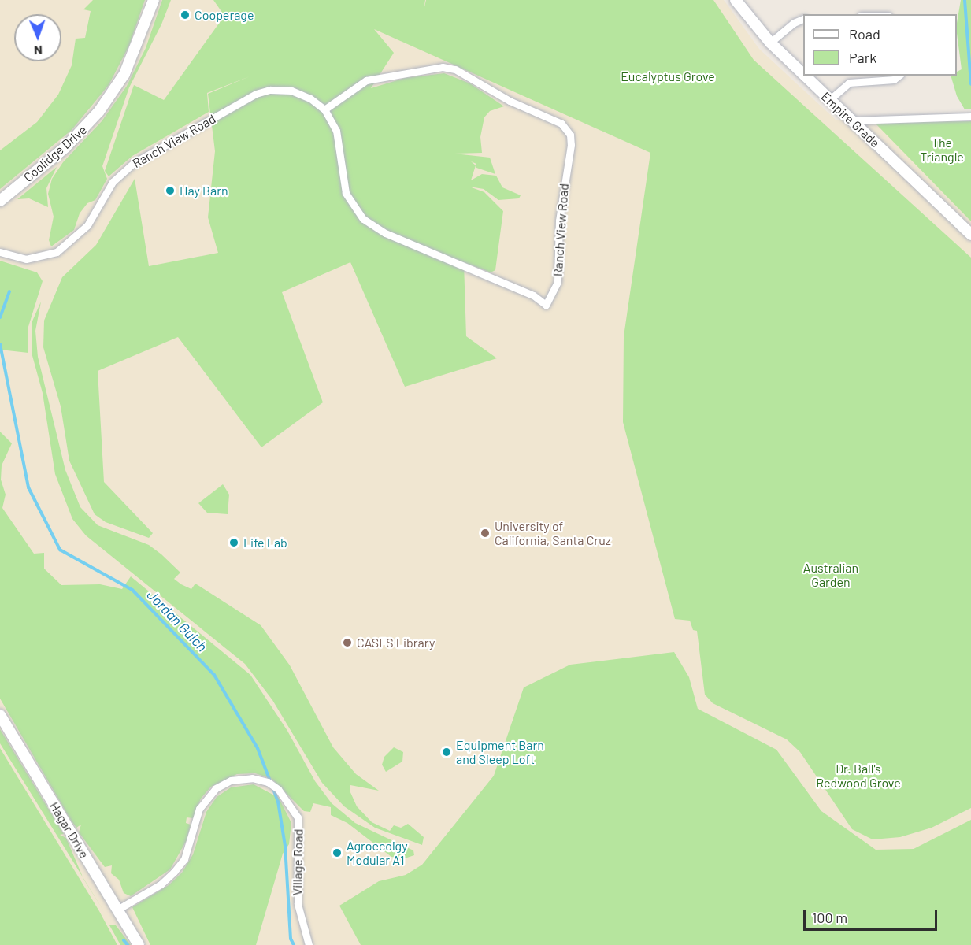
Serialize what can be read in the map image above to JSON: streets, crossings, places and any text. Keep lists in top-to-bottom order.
{
  "streets": {
    "main road": ["Empire Grade", "Coolidge Drive", "Hagar Drive"],
    "street": ["Ranch View Road", "Village Road"]
  },
  "crossings": [
    ["Hagar Drive", "Village Road"]
  ],
  "water": ["Jordan Gulch"],
  "parks": [
    "Eucalyptus Grove",
    "The Triangle",
    "Australian Garden",
    "Dr. Ball's Redwood Grove"
  ],
  "places": [
    "Cooperage",
    "Hay Barn",
    "University of California, Santa Cruz",
    "Life Lab",
    "CASFS Library",
    "Equipment Barn and Sleep Loft",
    "Agroecolgy Modular A1"
  ],
  "legend": ["Road", "Park"],
  "scale_bar": "100 m",
  "north": "bottom"
}
